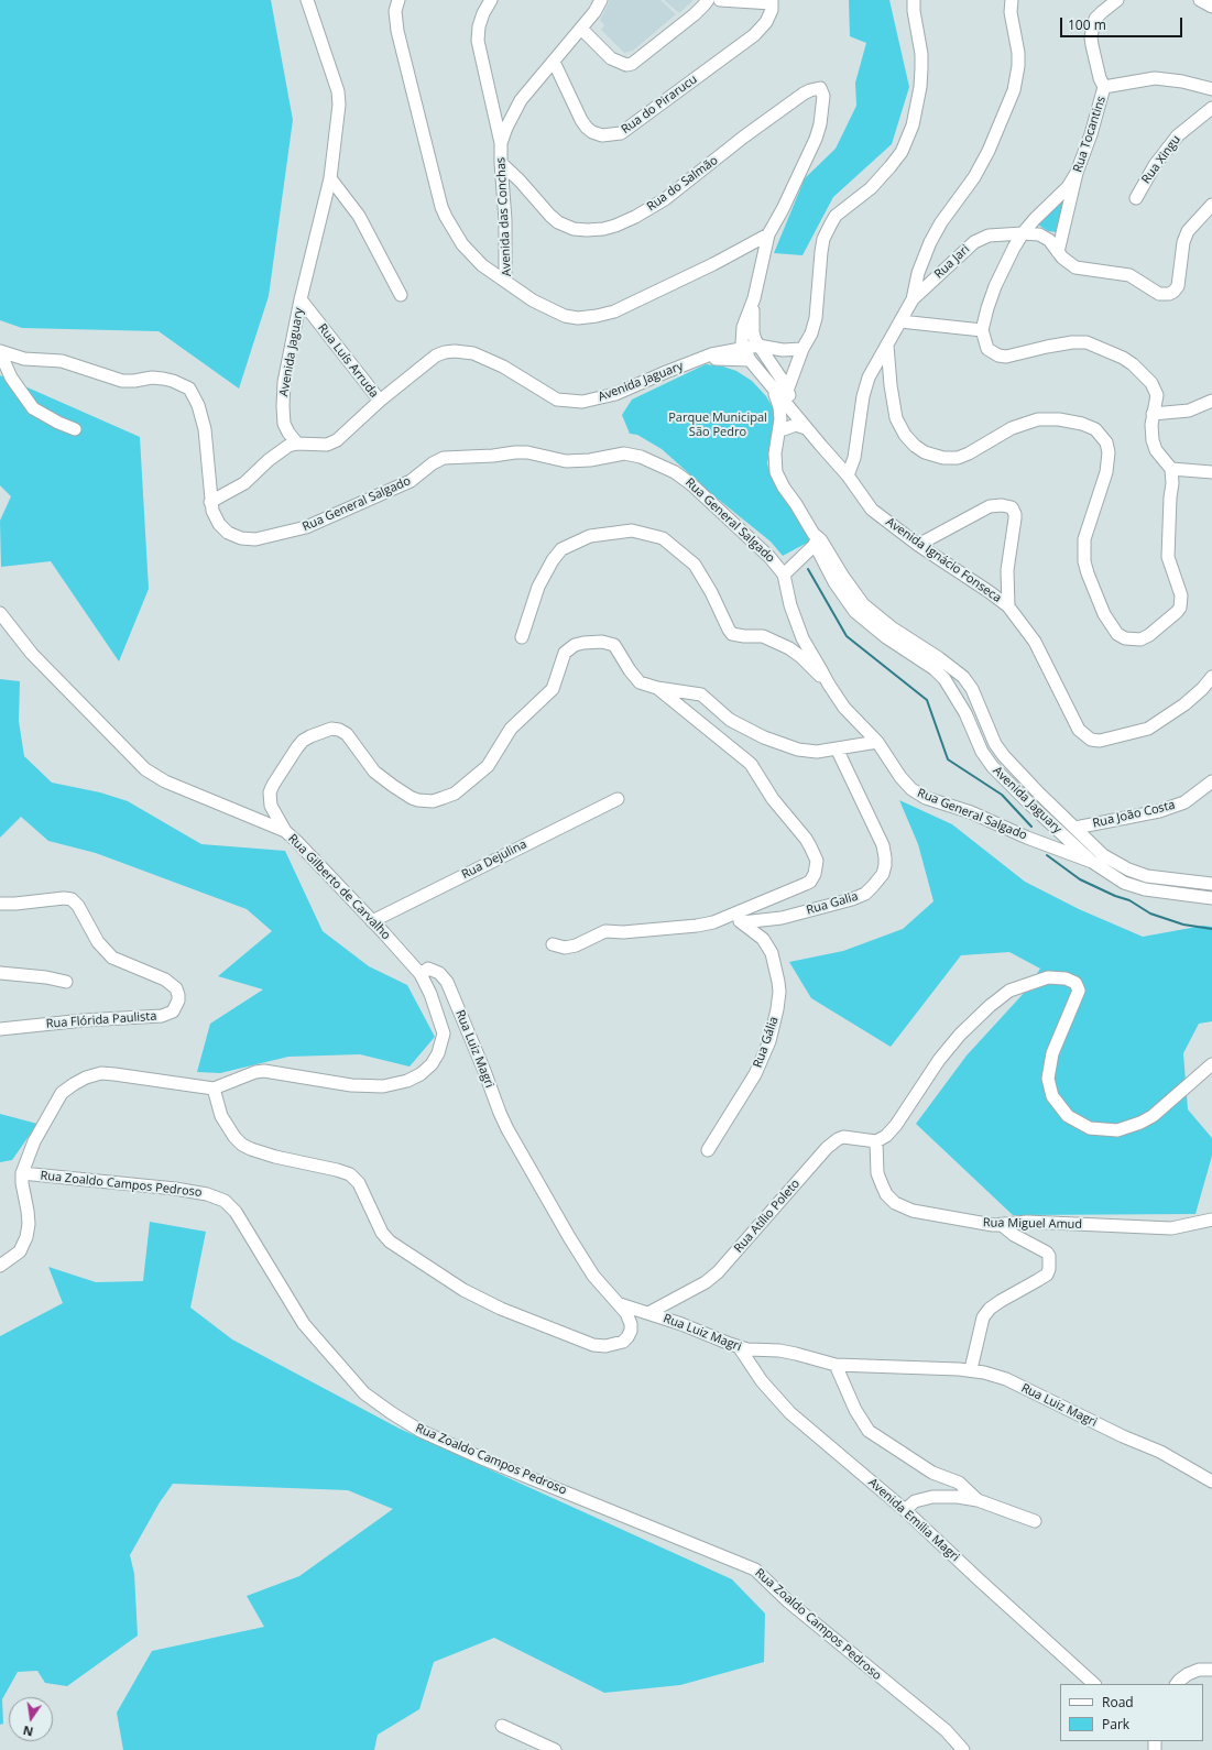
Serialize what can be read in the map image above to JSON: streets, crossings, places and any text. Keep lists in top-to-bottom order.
{
  "streets": {
    "street": [
      "Rua do Pirarucu",
      "Rua Tocantins",
      "Rua Xingu",
      "Rua do Salmão",
      "Avenida das Conchas",
      "Rua Jari",
      "Avenida Jaguary",
      "Rua Luís Arruda",
      "Rua General Salgado",
      "Avenida Ignácio Fonseca",
      "Rua João Costa",
      "Rua Dejulina",
      "Rua Gilberto de Carvalho",
      "Rua Galia",
      "Rua Flórida Paulista",
      "Rua Gália",
      "Rua Luiz Magri",
      "Rua Zoaldo Campos Pedroso",
      "Rua Atílio Poleto",
      "Rua Miguel Amud",
      "Avenida Emilia Magri"
    ]
  },
  "crossings": [
    ["Rua do Pirarucu", "Avenida das Conchas"],
    ["Rua Tocantins", "Rua Jari"],
    ["Rua do Salmão", "Avenida das Conchas"],
    ["Avenida Jaguary", "Rua Luís Arruda"],
    ["Avenida Jaguary", "Rua General Salgado"],
    ["Avenida Jaguary", "Avenida Ignácio Fonseca"],
    ["Avenida Jaguary", "Rua João Costa"],
    ["Rua General Salgado", "Rua Gilberto de Carvalho"],
    ["Rua Dejulina", "Rua Gilberto de Carvalho"],
    ["Rua Gilberto de Carvalho", "Rua Galia"],
    ["Rua Gilberto de Carvalho", "Rua Luiz Magri"],
    ["Rua Gilberto de Carvalho", "Rua Zoaldo Campos Pedroso"],
    ["Rua Galia", "Rua Gália"],
    ["Rua Luiz Magri", "Rua Atílio Poleto"],
    ["Rua Luiz Magri", "Avenida Emilia Magri"],
    ["Rua Atílio Poleto", "Rua Miguel Amud"]
  ],
  "parks": ["Parque Municipal São Pedro"],
  "legend": ["Road", "Park"],
  "scale_bar": "100 m",
  "north": "bottom"
}
